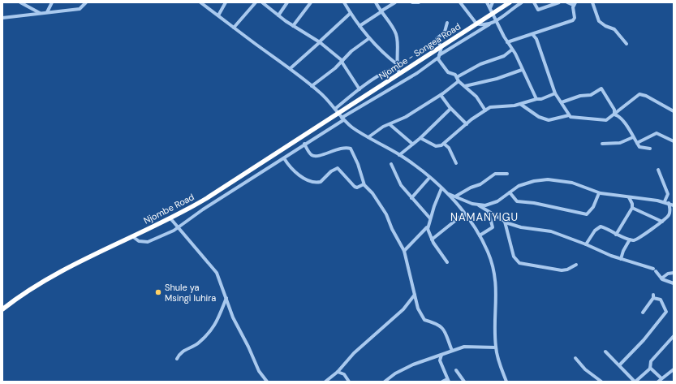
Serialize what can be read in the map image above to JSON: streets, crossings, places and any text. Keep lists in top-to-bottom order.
{
  "streets": {
    "highway": ["Njombe - Songea Road", "Njombe Road"]
  },
  "crossings": [
    ["Njombe - Songea Road", "Njombe Road"]
  ],
  "districts": ["NAMANYIGU"],
  "places": ["Shule ya Msingi luhira"]
}
